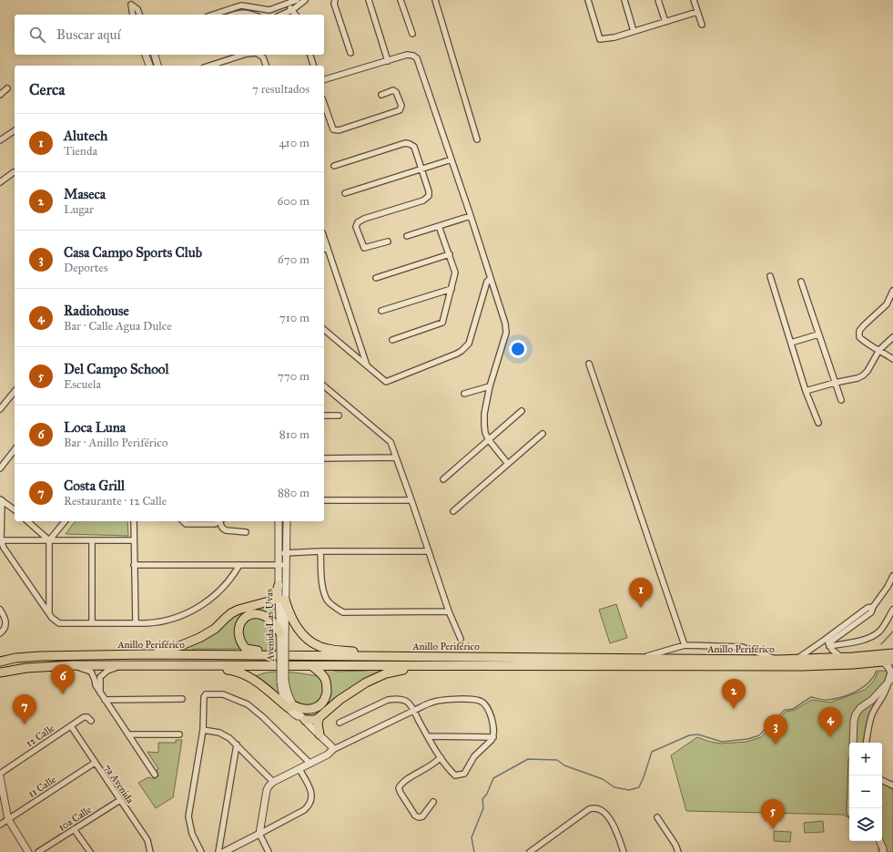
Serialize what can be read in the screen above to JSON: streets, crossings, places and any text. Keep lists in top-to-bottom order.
{
  "streets": {
    "highway": ["Anillo Periférico"],
    "street": [
      "Avenida Las Uvas",
      "12 Calle",
      "7a Avenida",
      "11 Calle",
      "10a Calle"
    ]
  },
  "crossings": [
    ["12 Calle", "7a Avenida"],
    ["7a Avenida", "11 Calle"],
    ["7a Avenida", "10a Calle"]
  ],
  "page": {
    "search": "Buscar aquí",
    "heading": ["Cerca", "7 resultados"],
    "list": [
      {
        "mark": "1",
        "name": "Alutech",
        "note": "Tienda",
        "value": "410 m"
      },
      {
        "mark": "2",
        "name": "Maseca",
        "note": "Lugar",
        "value": "600 m"
      },
      {
        "mark": "3",
        "name": "Casa Campo Sports Club",
        "note": "Deportes",
        "value": "670 m"
      },
      {
        "mark": "4",
        "name": "Radiohouse",
        "note": "Bar · Calle Agua Dulce",
        "value": "710 m"
      },
      {
        "mark": "5",
        "name": "Del Campo School",
        "note": "Escuela",
        "value": "770 m"
      },
      {
        "mark": "6",
        "name": "Loca Luna",
        "note": "Bar · Anillo Periférico",
        "value": "810 m"
      },
      {
        "mark": "7",
        "name": "Costa Grill",
        "note": "Restaurante · 12 Calle",
        "value": "880 m"
      }
    ],
    "pins": [
      "1",
      "6",
      "2",
      "7",
      "4",
      "3",
      "5"
    ],
    "map_buttons": ["+", "−"]
  }
}
